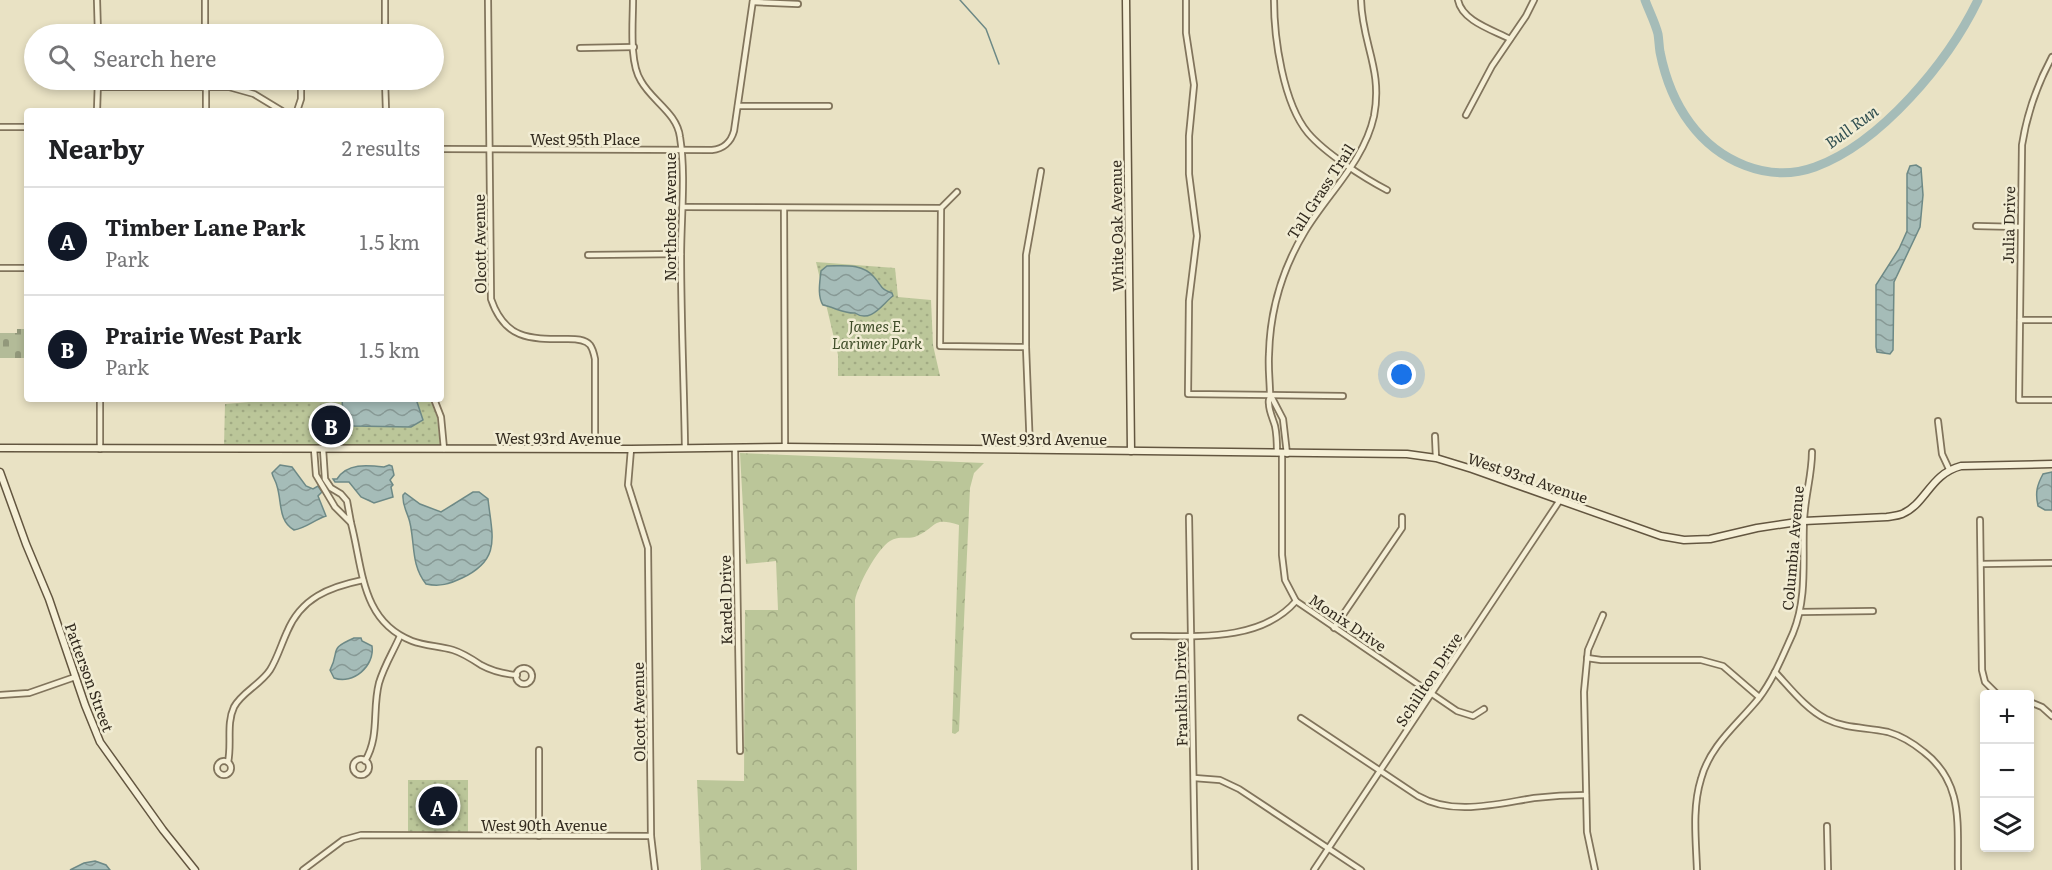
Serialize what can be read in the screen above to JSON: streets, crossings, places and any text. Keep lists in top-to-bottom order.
{
  "streets": {
    "street": [
      "West 95th Place",
      "Tall Grass Trail",
      "Northcote Avenue",
      "Julia Drive",
      "White Oak Avenue",
      "Olcott Avenue",
      "West 93rd Avenue",
      "Columbia Avenue",
      "Kardel Drive",
      "Monix Drive",
      "Patterson Street",
      "Schillton Drive",
      "Franklin Drive",
      "West 90th Avenue"
    ]
  },
  "crossings": [
    ["West 95th Place", "Northcote Avenue"],
    ["West 95th Place", "Olcott Avenue"],
    ["Tall Grass Trail", "West 93rd Avenue"],
    ["Tall Grass Trail", "Monix Drive"],
    ["Northcote Avenue", "West 93rd Avenue"],
    ["White Oak Avenue", "West 93rd Avenue"],
    ["Olcott Avenue", "West 93rd Avenue"],
    ["Olcott Avenue", "West 90th Avenue"],
    ["West 93rd Avenue", "Columbia Avenue"],
    ["West 93rd Avenue", "Kardel Drive"],
    ["West 93rd Avenue", "Monix Drive"],
    ["West 93rd Avenue", "Schillton Drive"],
    ["Monix Drive", "Schillton Drive"]
  ],
  "water": ["Bull Run"],
  "parks": ["James E. Larimer Park"],
  "page": {
    "search": "Search here",
    "heading": ["Nearby", "2 results"],
    "list": [
      {
        "mark": "A",
        "name": "Timber Lane Park",
        "note": "Park",
        "value": "1.5 km"
      },
      {
        "mark": "B",
        "name": "Prairie West Park",
        "note": "Park",
        "value": "1.5 km"
      }
    ],
    "pins": ["B", "A"],
    "map_buttons": ["+", "−"]
  }
}
